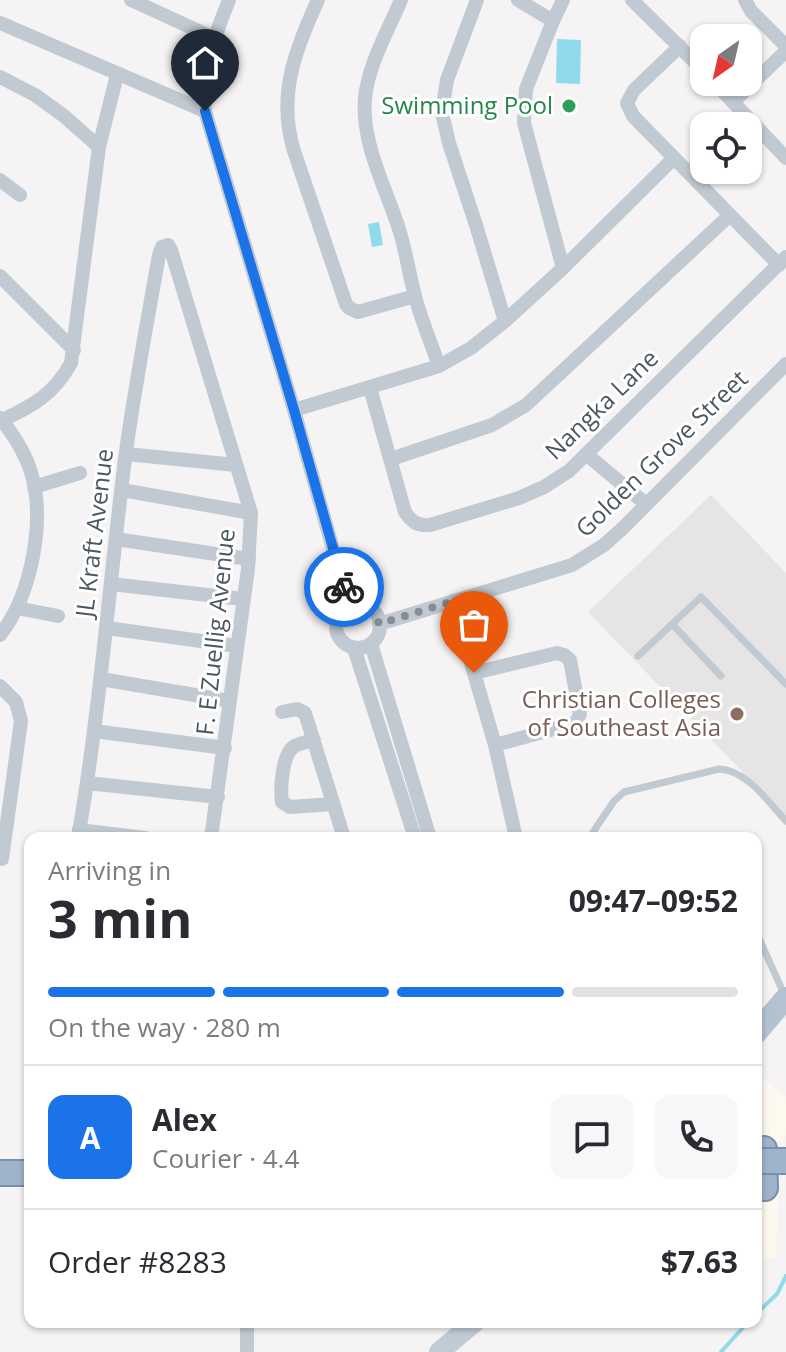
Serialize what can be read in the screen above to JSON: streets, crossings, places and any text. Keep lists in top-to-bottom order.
{
  "streets": {
    "street": [
      "Nangka Lane",
      "Golden Grove Street",
      "JL Kraft Avenue",
      "F. E Zuellig Avenue"
    ]
  },
  "crossings": [
    ["JL Kraft Avenue", "F. E Zuellig Avenue"]
  ],
  "places": ["Swimming Pool", "Christian Colleges of Southeast Asia"],
  "north": "bottom left",
  "page": {
    "heading": ["3 min", "Arriving in", "09:47–09:52"],
    "panel": [
      "Alex",
      "Courier · 4.4",
      "Order #8283",
      "$7.63"
    ],
    "bar": "On the way · 280 m",
    "round": "A"
  }
}
